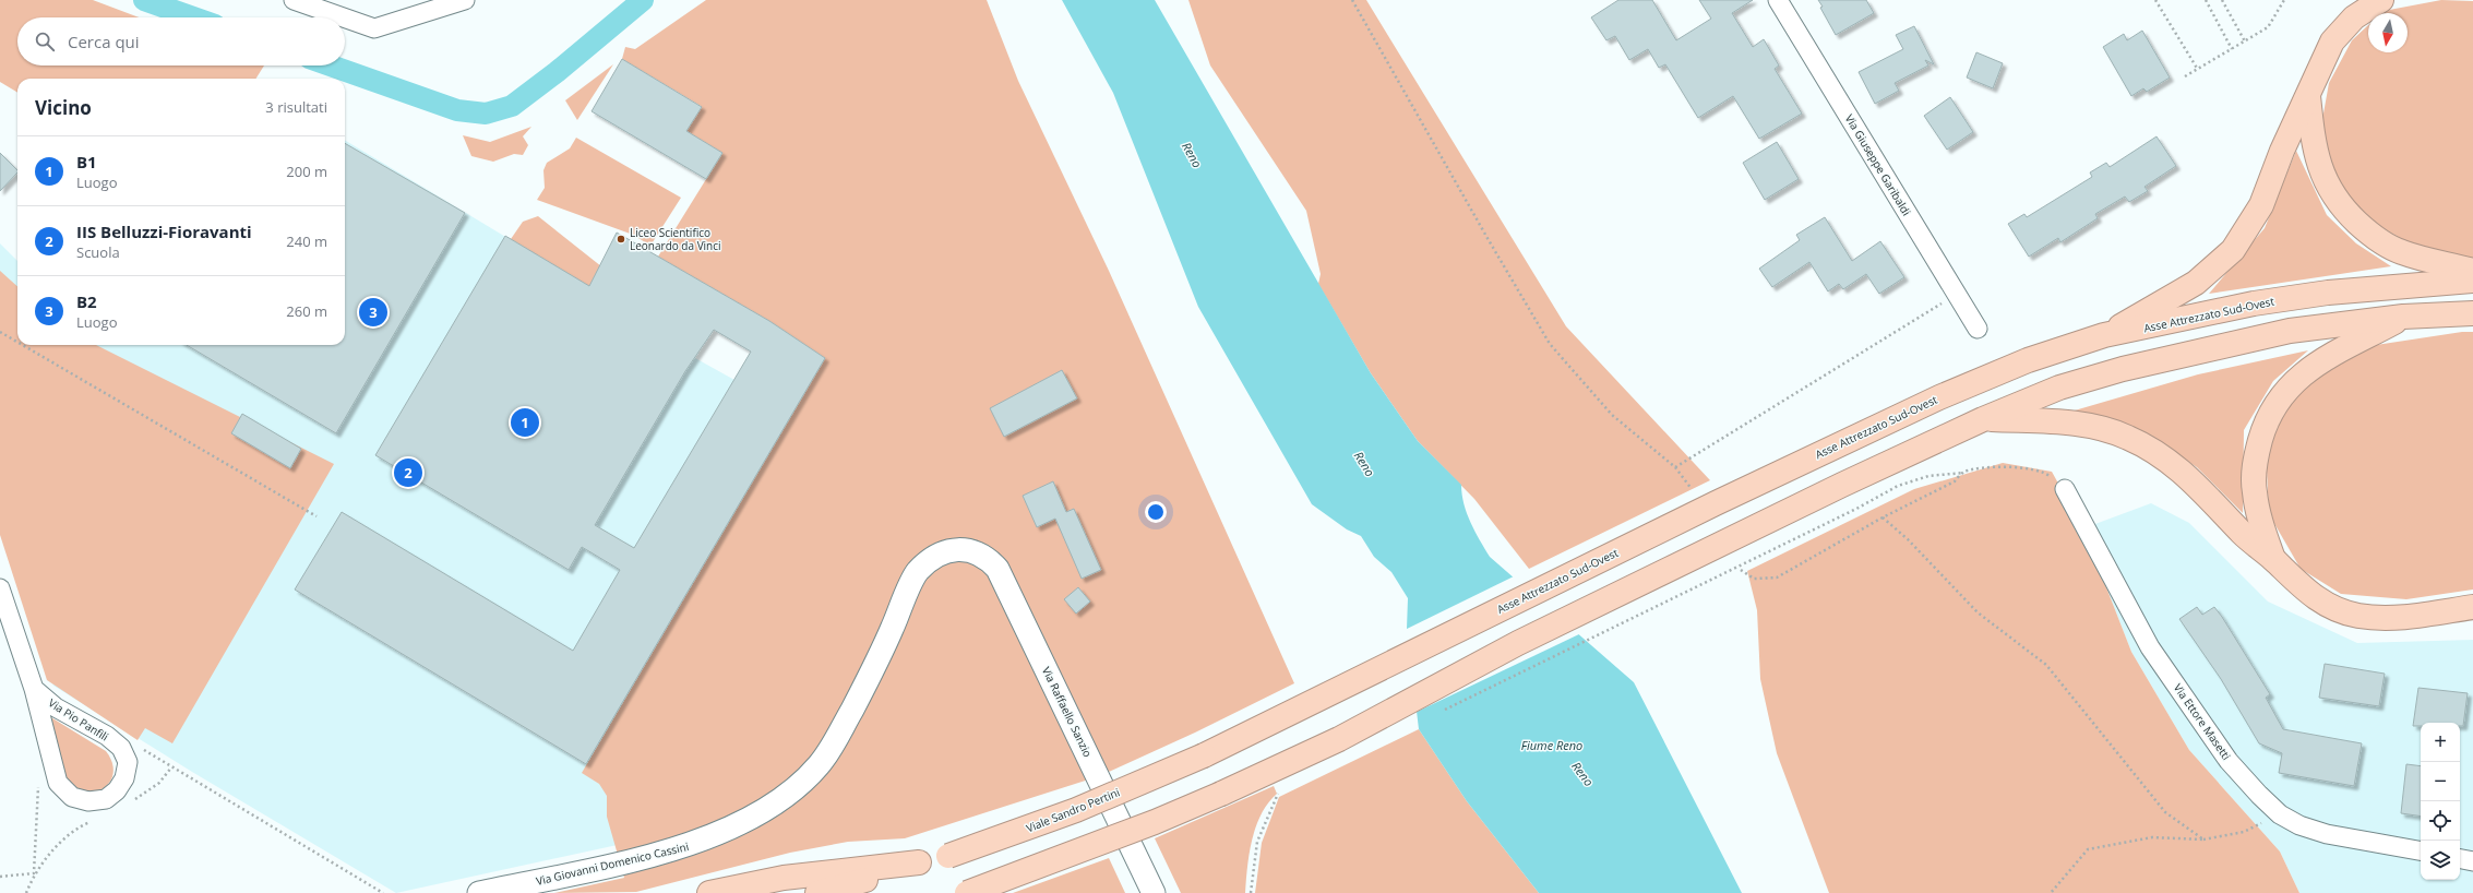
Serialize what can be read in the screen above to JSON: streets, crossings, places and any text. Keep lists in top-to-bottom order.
{
  "streets": {
    "highway": ["Asse Attrezzato Sud-Ovest", "Viale Sandro Pertini"],
    "street": [
      "Via Giuseppe Garibaldi",
      "Via Raffaello Sanzio",
      "Via Pio Panfili",
      "Via Ettore Masetti",
      "Via Giovanni Domenico Cassini"
    ]
  },
  "crossings": [
    ["Asse Attrezzato Sud-Ovest", "Viale Sandro Pertini"],
    ["Via Raffaello Sanzio", "Via Giovanni Domenico Cassini"]
  ],
  "water": ["Reno", "Fiume Reno"],
  "places": ["Liceo Scientifico Leonardo da Vinci"],
  "north": "bottom",
  "page": {
    "search": "Cerca qui",
    "heading": ["Vicino", "3 risultati"],
    "list": [
      {
        "mark": "1",
        "name": "B1",
        "note": "Luogo",
        "value": "200 m"
      },
      {
        "mark": "2",
        "name": "IIS Belluzzi-Fioravanti",
        "note": "Scuola",
        "value": "240 m"
      },
      {
        "mark": "3",
        "name": "B2",
        "note": "Luogo",
        "value": "260 m"
      }
    ],
    "pins": ["3", "1", "2"],
    "map_buttons": ["+", "−"]
  }
}
